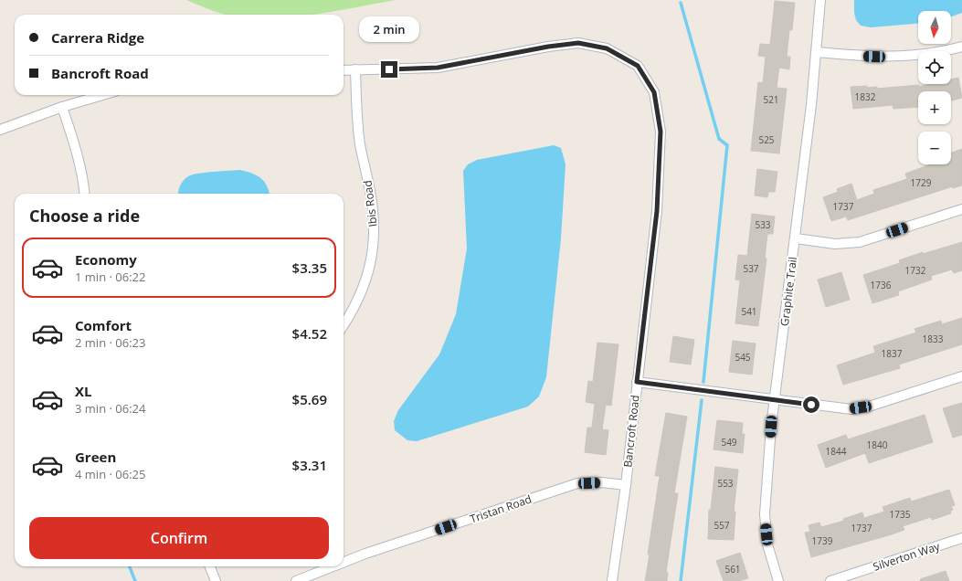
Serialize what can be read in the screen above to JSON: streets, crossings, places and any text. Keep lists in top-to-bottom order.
{
  "streets": {
    "street": [
      "Ibis Road",
      "Graphite Trail",
      "Bancroft Road",
      "Tristan Road",
      "Silverton Way"
    ]
  },
  "crossings": [
    ["Ibis Road", "Bancroft Road"],
    ["Bancroft Road", "Tristan Road"]
  ],
  "house_numbers": [
    "1832",
    "521",
    "525",
    "1729",
    "1737",
    "533",
    "537",
    "1732",
    "1736",
    "541",
    "1833",
    "1837",
    "545",
    "549",
    "1840",
    "1844",
    "553",
    "1735",
    "557",
    "1737",
    "1739",
    "561"
  ],
  "north": "bottom",
  "page": {
    "map_buttons": ["+", "−"],
    "banner": ["Carrera Ridge", "Bancroft Road"],
    "bubble": "2 min",
    "heading": "Choose a ride",
    "list": [
      {
        "name": "Economy",
        "note": "1 min · 06:22",
        "value": "$3.35"
      },
      {
        "name": "Comfort",
        "note": "2 min · 06:23",
        "value": "$4.52"
      },
      {
        "name": "XL",
        "note": "3 min · 06:24",
        "value": "$5.69"
      },
      {
        "name": "Green",
        "note": "4 min · 06:25",
        "value": "$3.31"
      }
    ],
    "buttons": "Confirm"
  }
}
